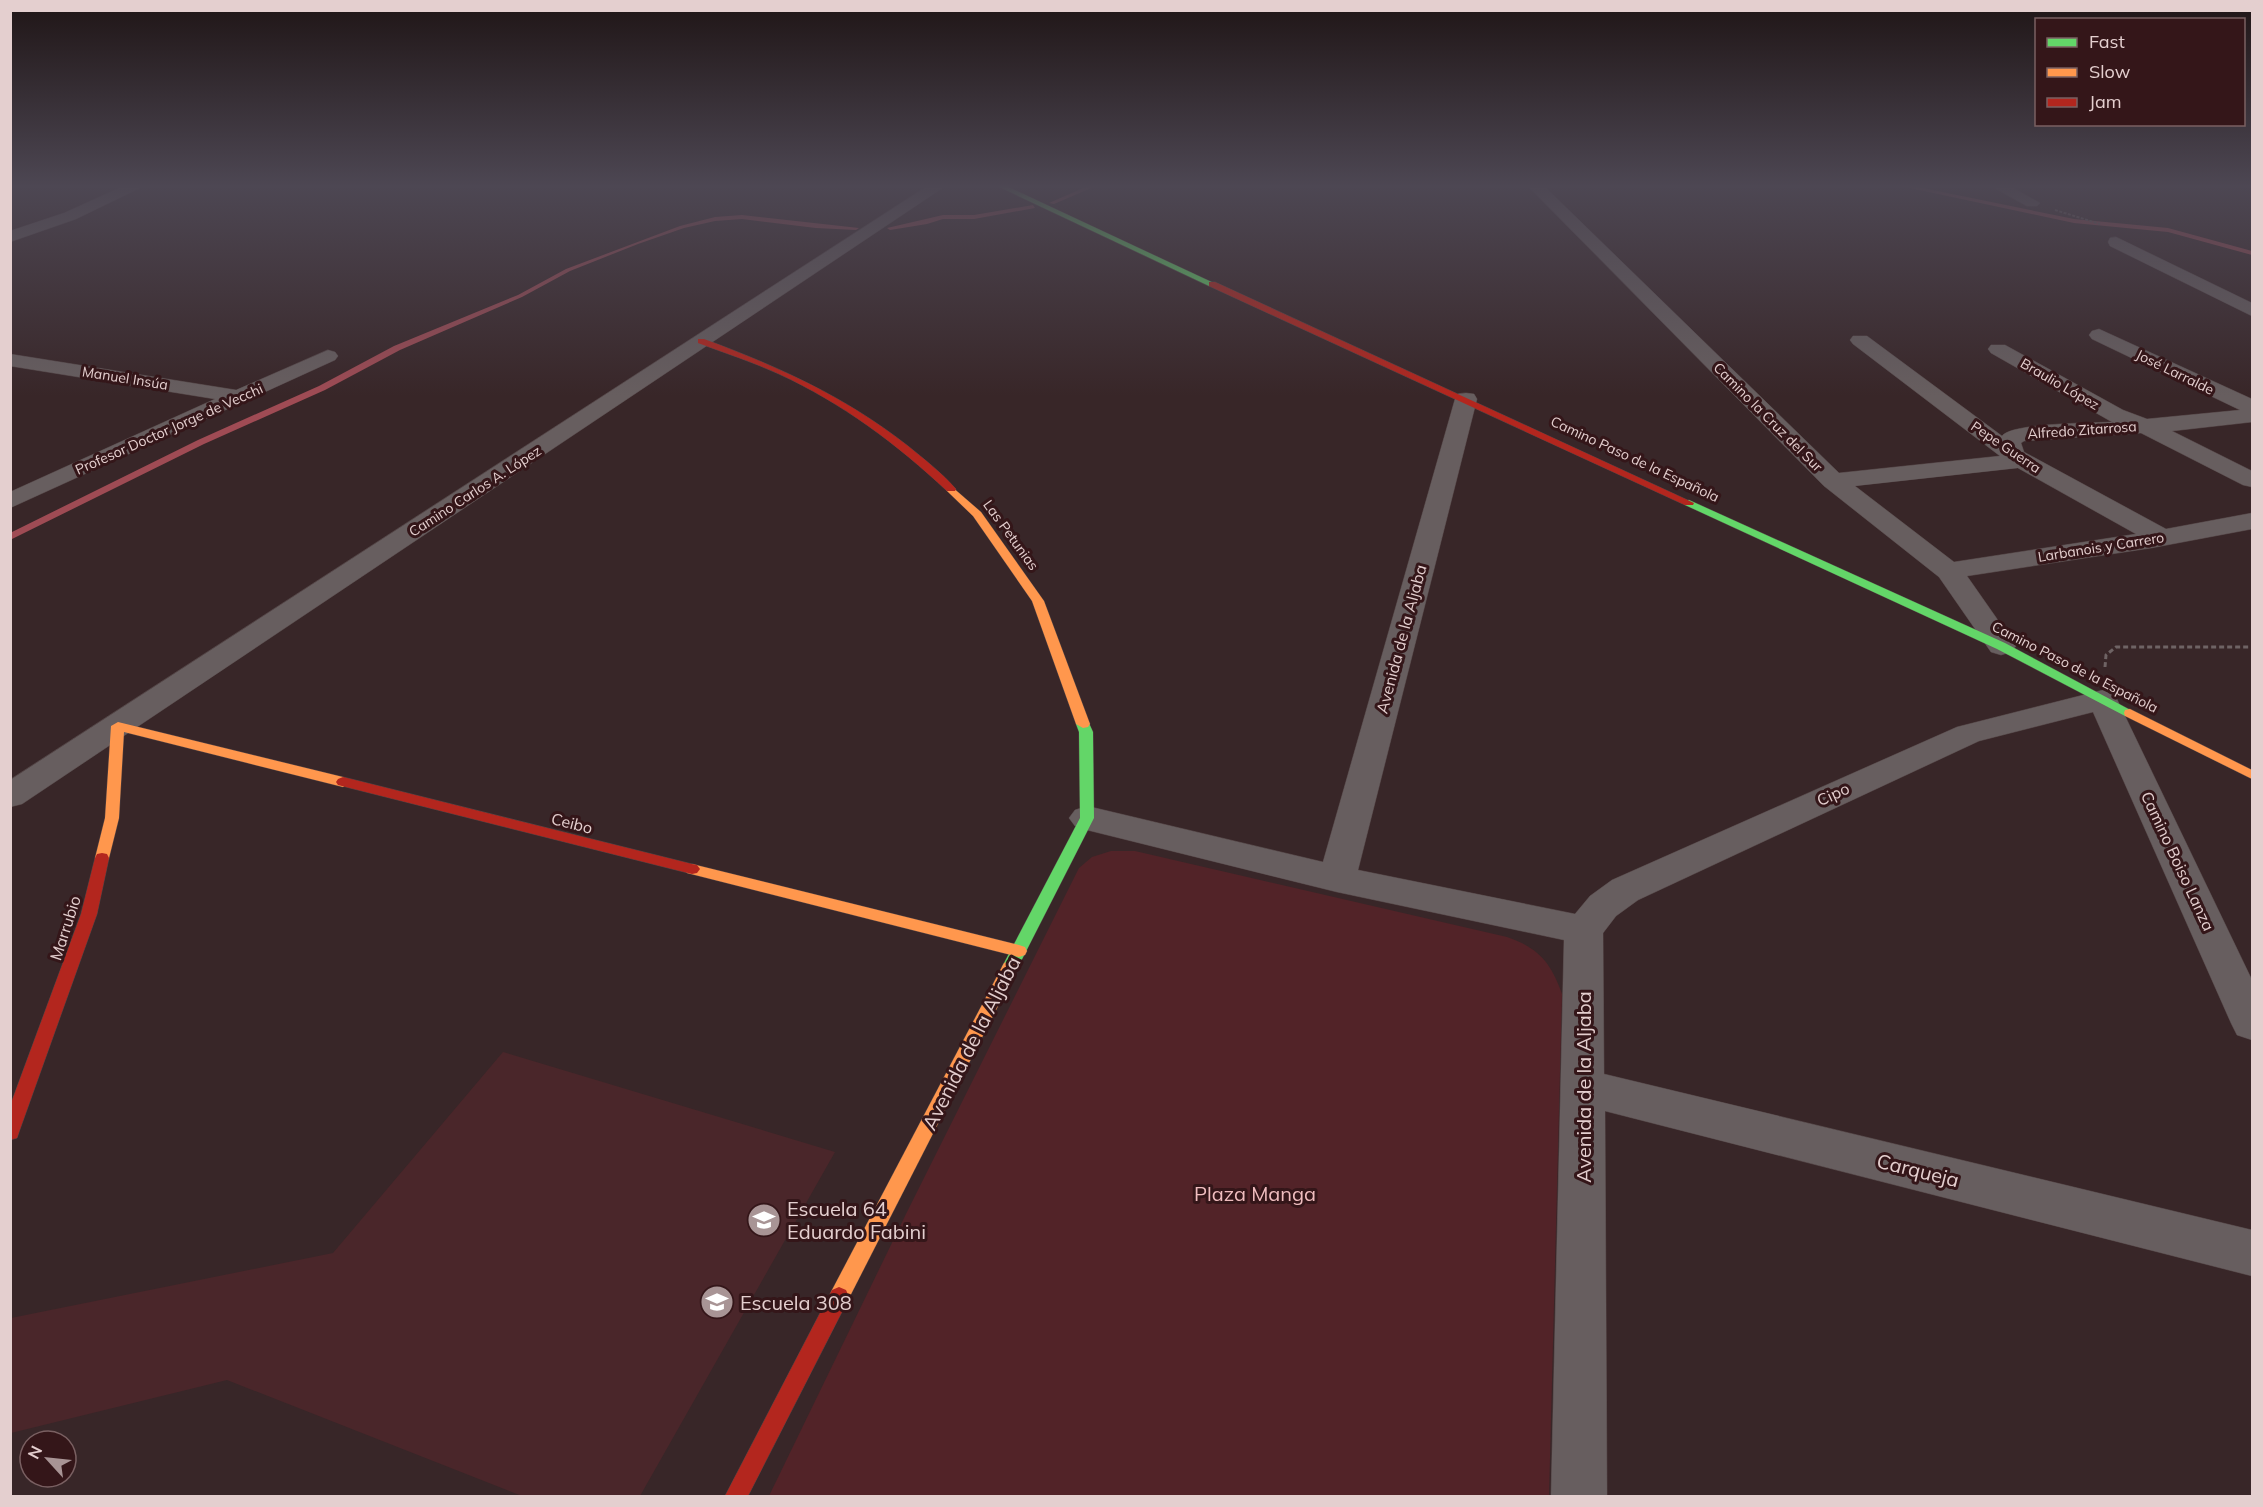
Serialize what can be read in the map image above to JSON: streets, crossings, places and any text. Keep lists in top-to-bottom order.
{
  "streets": {
    "street": [
      "José Larralde",
      "Manuel Insúa",
      "Braulio López",
      "Camino la Cruz del Sur",
      "Profesor Doctor Jorge de Vecchi",
      "Alfredo Zitarrosa",
      "Pepe Guerra",
      "Camino Paso de la Española",
      "Camino Carlos A. López",
      "Las Petunias",
      "Larbanois y Carrero",
      "Avenida de la Aljaba",
      "Cipo",
      "Ceibo",
      "Camino Boiso Lanza",
      "Marrubio",
      "Carqueja"
    ]
  },
  "crossings": [
    ["Manuel Insúa", "Profesor Doctor Jorge de Vecchi"],
    ["Braulio López", "Alfredo Zitarrosa"],
    ["Camino la Cruz del Sur", "Alfredo Zitarrosa"],
    ["Camino la Cruz del Sur", "Camino Paso de la Española"],
    ["Camino la Cruz del Sur", "Larbanois y Carrero"],
    ["Alfredo Zitarrosa", "Pepe Guerra"],
    ["Pepe Guerra", "Larbanois y Carrero"],
    ["Camino Paso de la Española", "Avenida de la Aljaba"],
    ["Camino Paso de la Española", "Cipo"],
    ["Camino Paso de la Española", "Camino Boiso Lanza"],
    ["Camino Carlos A. López", "Las Petunias"],
    ["Camino Carlos A. López", "Ceibo"],
    ["Camino Carlos A. López", "Marrubio"],
    ["Las Petunias", "Avenida de la Aljaba"],
    ["Avenida de la Aljaba", "Cipo"],
    ["Avenida de la Aljaba", "Ceibo"],
    ["Avenida de la Aljaba", "Carqueja"],
    ["Cipo", "Camino Boiso Lanza"],
    ["Ceibo", "Marrubio"]
  ],
  "parks": ["Plaza Manga"],
  "places": {
    "school or university": ["Escuela 64 Eduardo Fabini", "Escuela 308"]
  },
  "legend": ["Fast", "Slow", "Jam"],
  "north": "top left"
}
